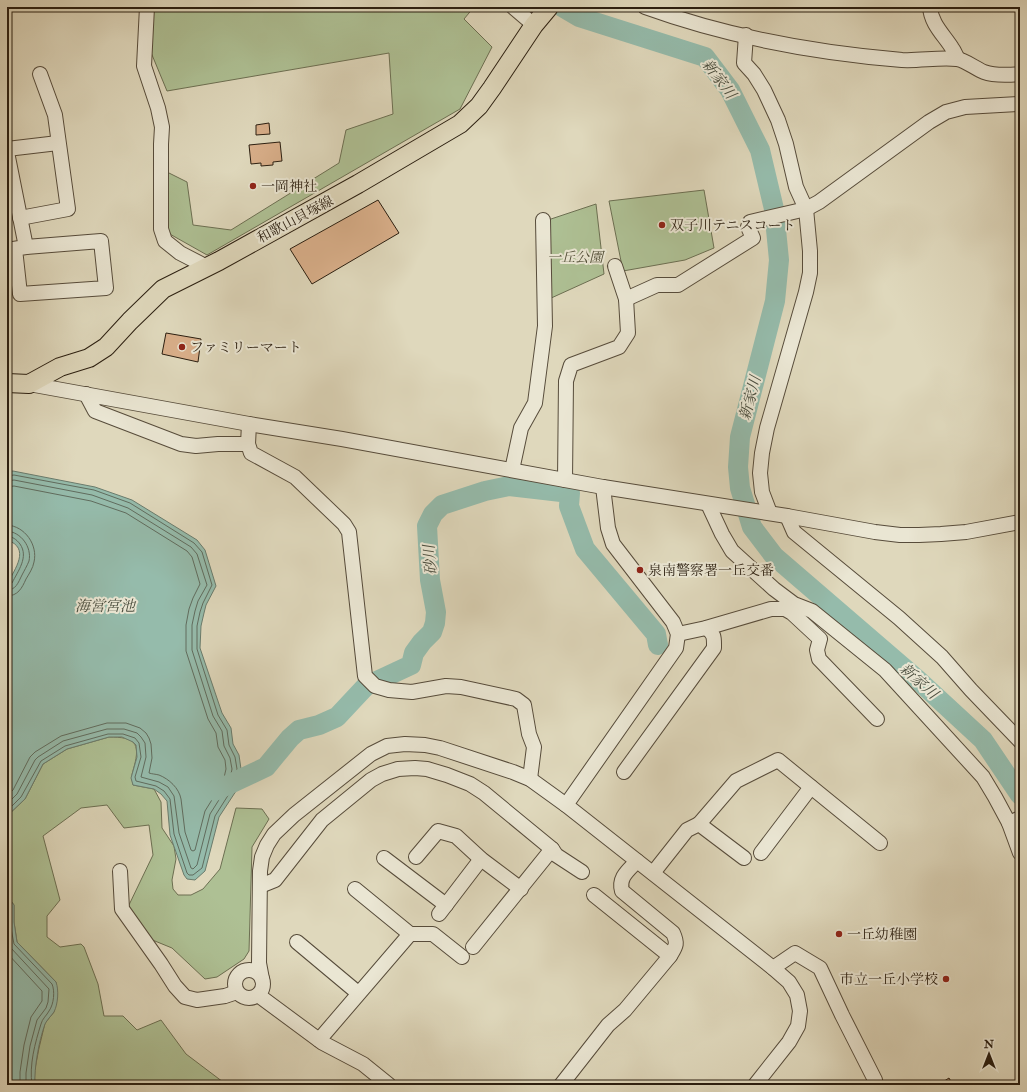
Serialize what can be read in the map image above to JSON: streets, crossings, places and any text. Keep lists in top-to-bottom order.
{
  "streets": {
    "main road": ["和歌山貝塚線"]
  },
  "water": ["新家川", "砂川", "海営宮池"],
  "parks": ["一丘公園"],
  "places": [
    "一岡神社",
    "双子川テニスコート",
    "ファミリーマート",
    "泉南警察署一丘交番",
    "一丘幼稚園",
    "市立一丘小学校"
  ],
  "north": "top"
}
